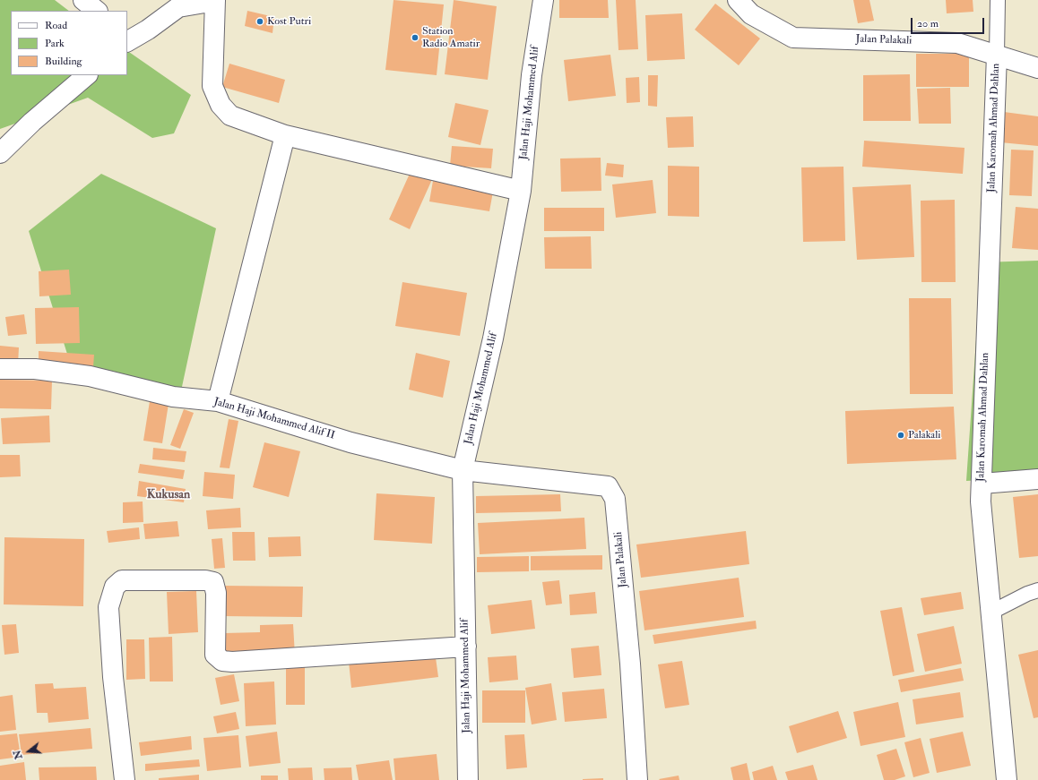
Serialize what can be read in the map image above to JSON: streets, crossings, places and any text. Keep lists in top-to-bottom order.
{
  "streets": {
    "street": [
      "Jalan Palakali",
      "Jalan Haji Mohammed Alif",
      "Jalan Karomah Ahmad Dahlan",
      "Jalan Haji Mohammed Alif II"
    ]
  },
  "crossings": [
    ["Jalan Palakali", "Jalan Haji Mohammed Alif"],
    ["Jalan Palakali", "Jalan Karomah Ahmad Dahlan"],
    ["Jalan Palakali", "Jalan Haji Mohammed Alif II"],
    ["Jalan Haji Mohammed Alif", "Jalan Haji Mohammed Alif II"]
  ],
  "districts": ["Kukusan"],
  "places": ["Kost Putri", "Station Radio Amatir", "Palakali"],
  "legend": ["Road", "Park", "Building"],
  "scale_bar": "20 m",
  "north": "left"
}
